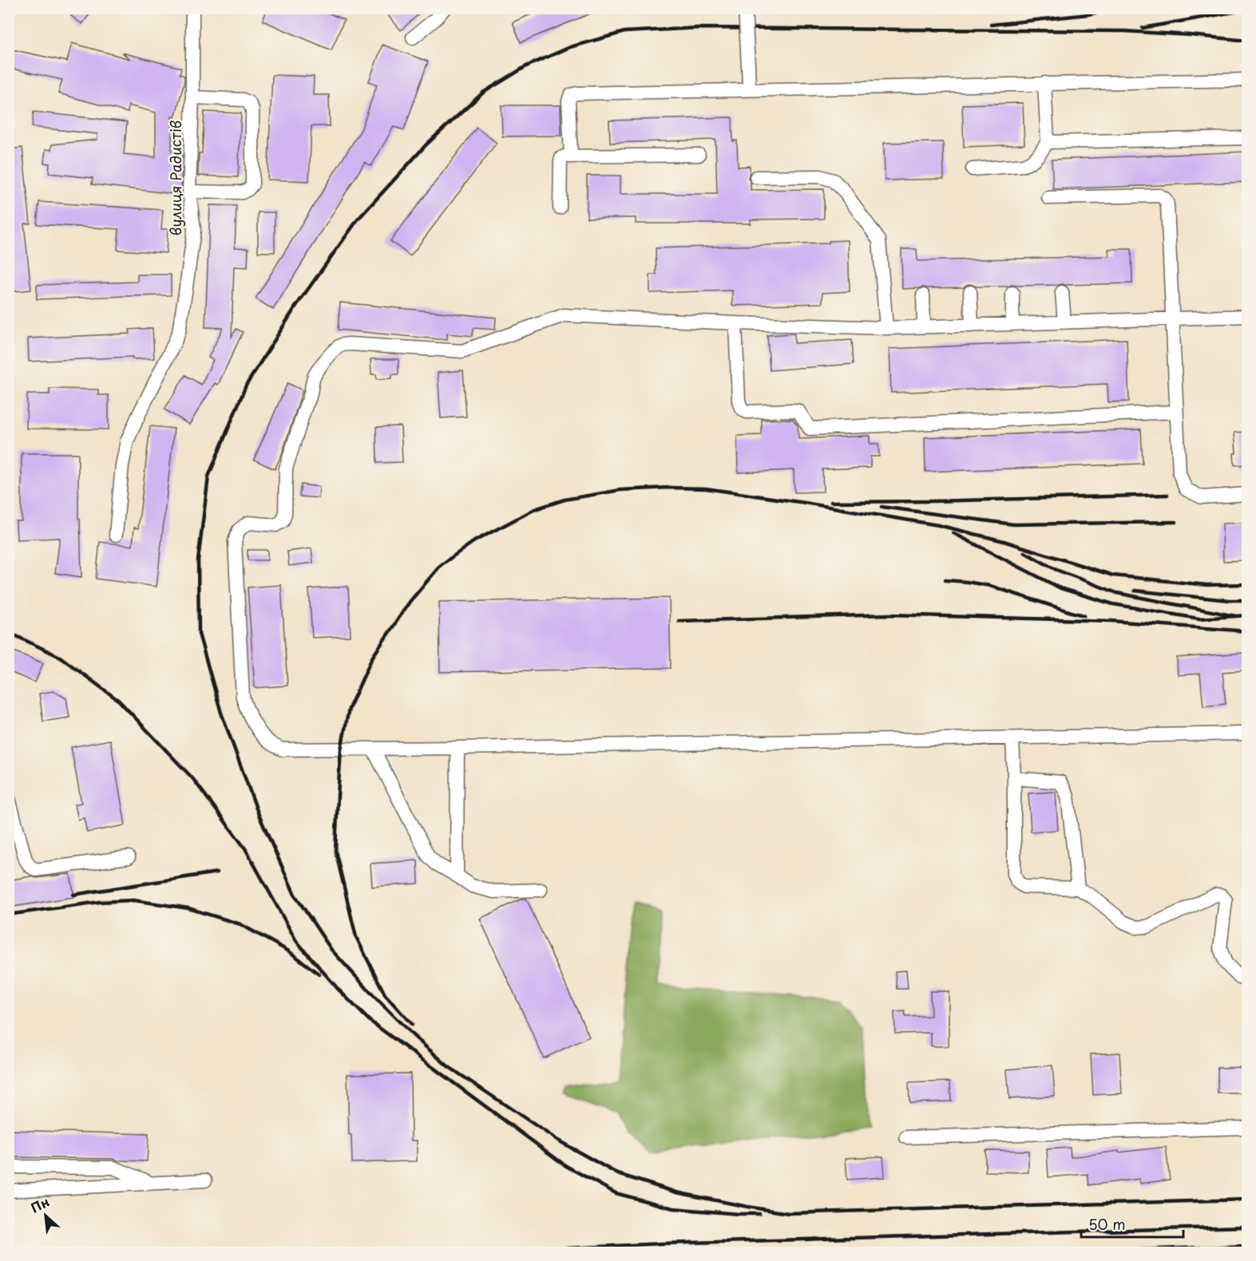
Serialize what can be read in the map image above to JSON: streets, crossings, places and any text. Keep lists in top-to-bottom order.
{
  "streets": {
    "street": ["вулиця Радистів"]
  },
  "scale_bar": "50 m",
  "north": "top left"
}
